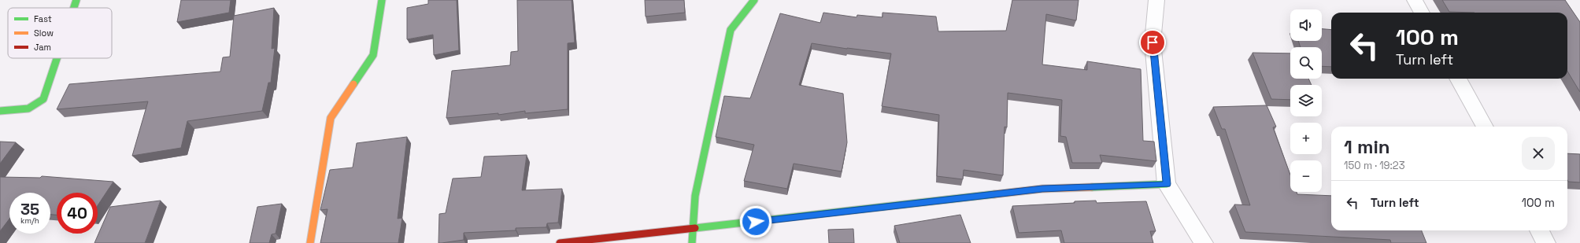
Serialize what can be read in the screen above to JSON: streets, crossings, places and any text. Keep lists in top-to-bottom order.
{
  "legend": ["Fast", "Slow", "Jam"],
  "page": {
    "map_buttons": ["+", "−"],
    "turn": ["100 m", "Turn left"],
    "heading": ["1 min", "150 m · 19:23"],
    "list": [
      {
        "name": "Turn left",
        "value": "100 m"
      }
    ],
    "speed": "35 km/h",
    "limit": "40"
  }
}
